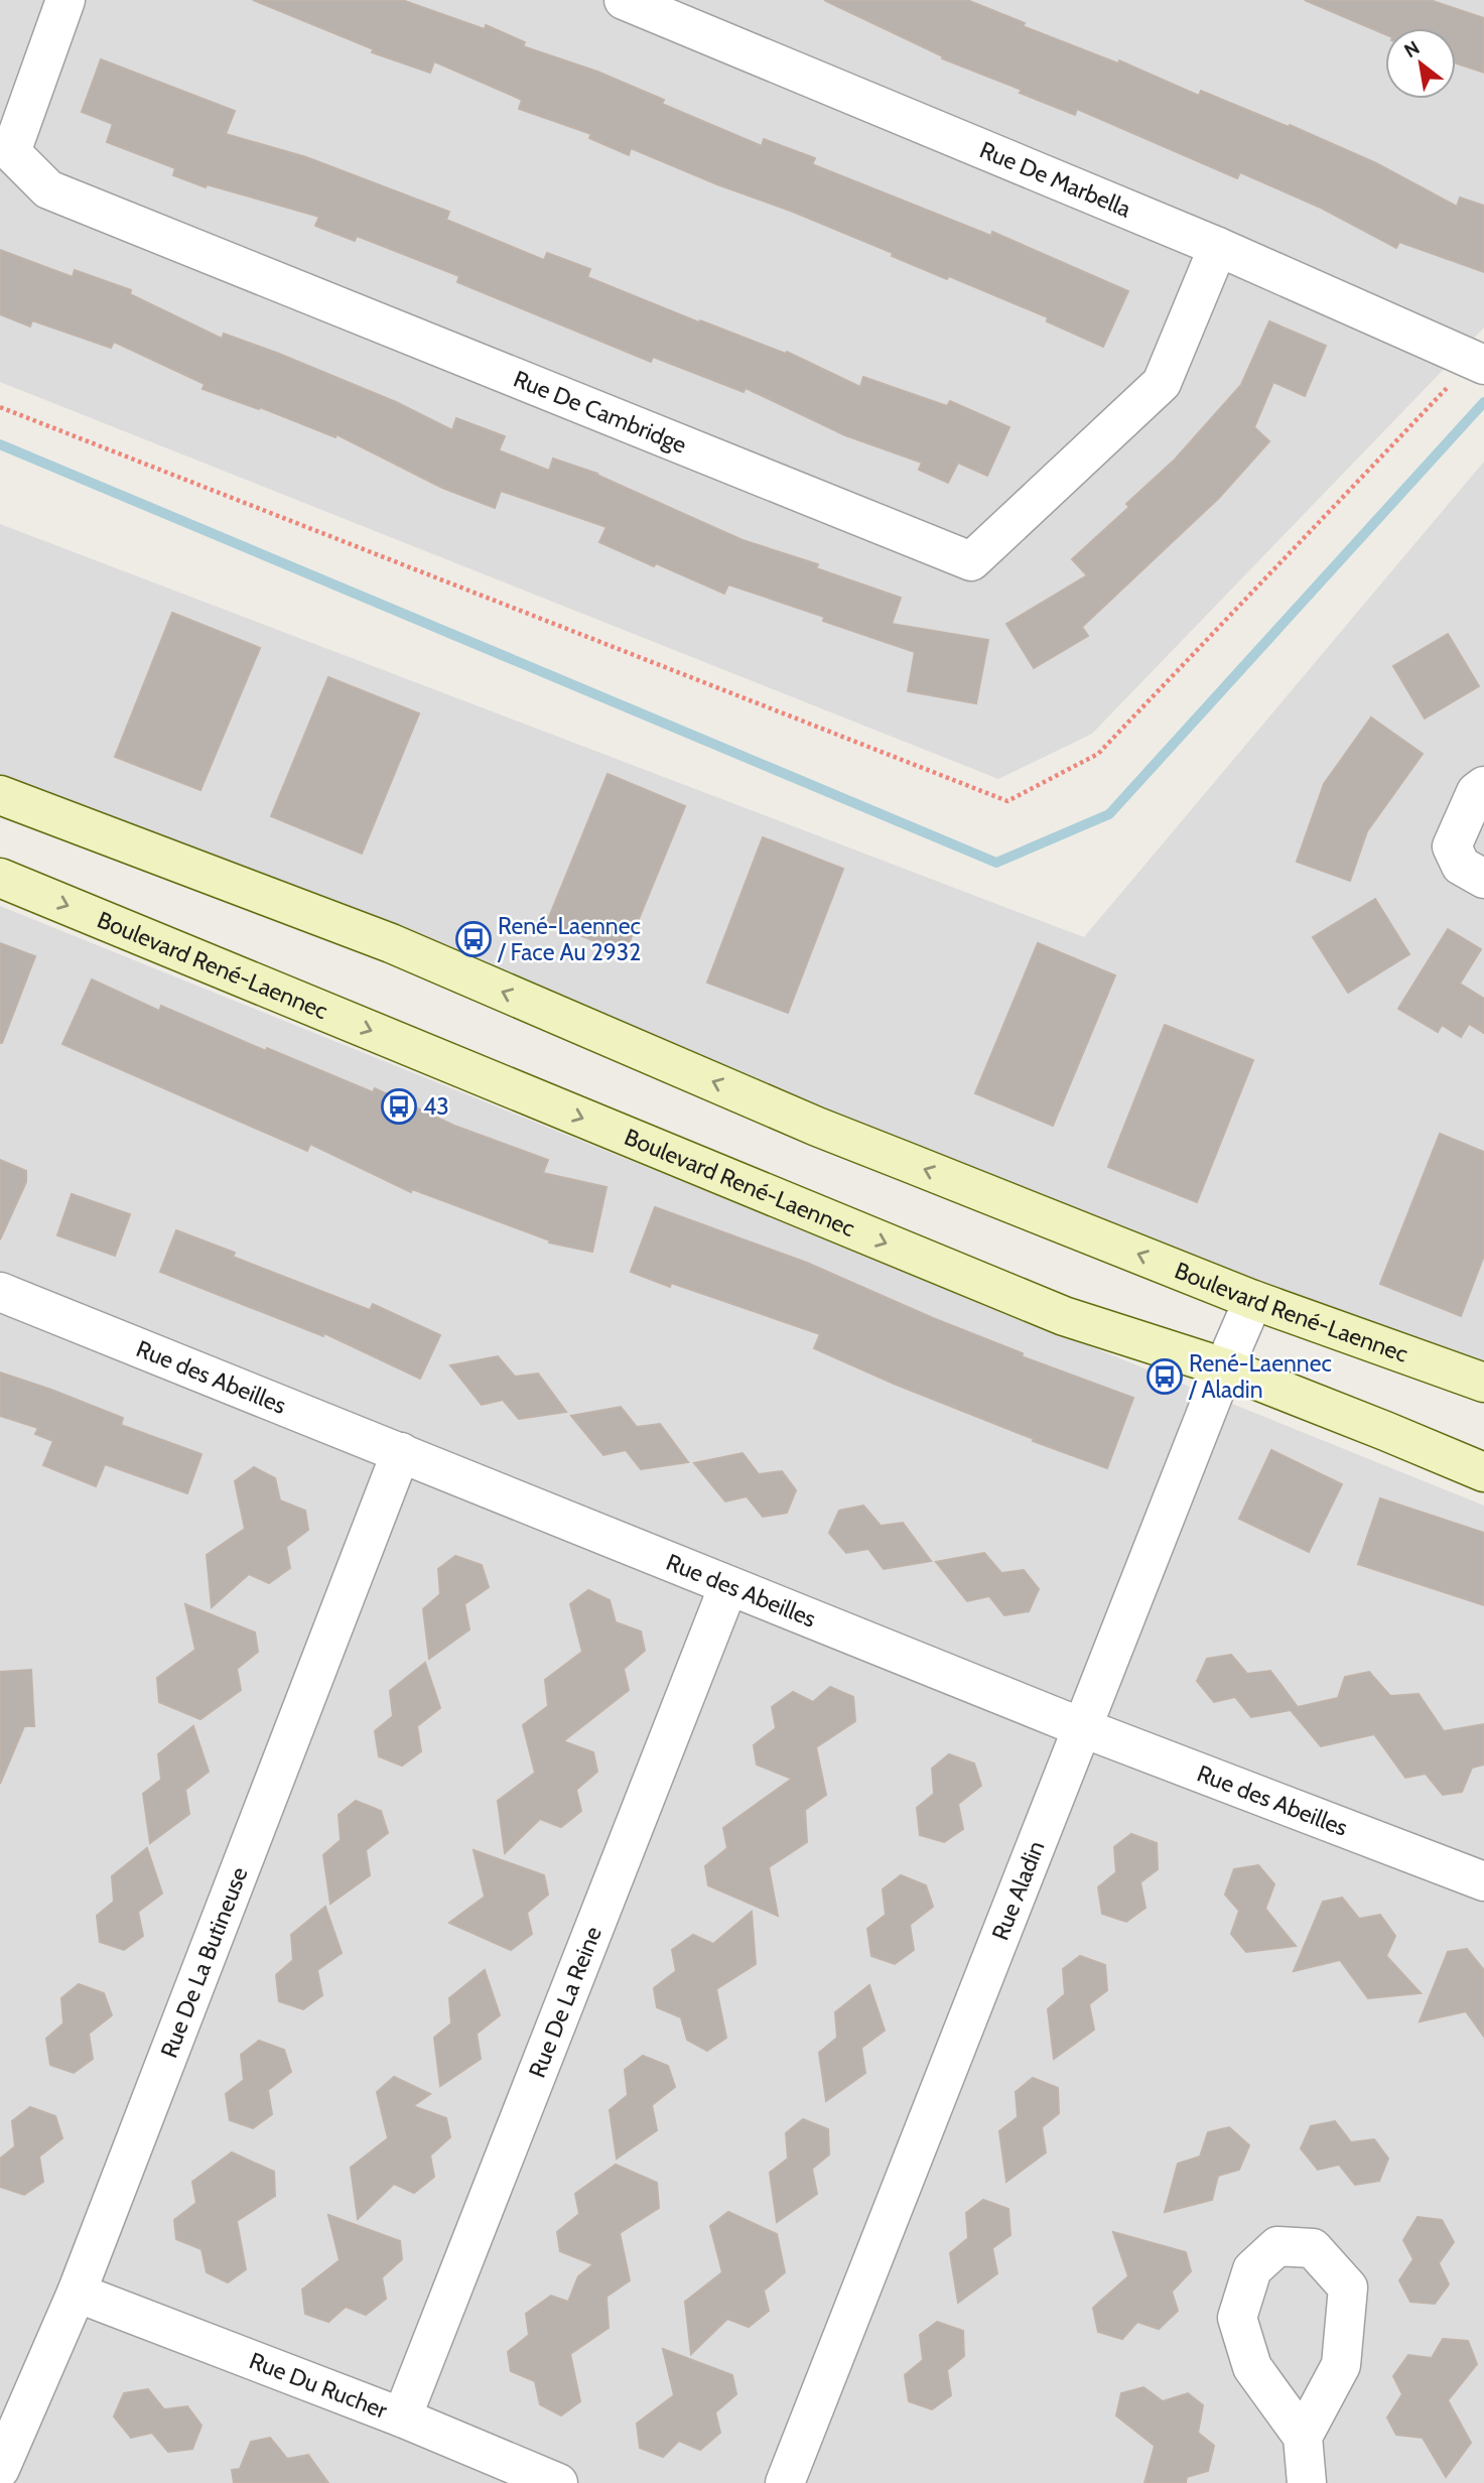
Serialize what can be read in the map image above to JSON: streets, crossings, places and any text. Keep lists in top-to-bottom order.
{
  "streets": {
    "street": [
      "Rue De Marbella",
      "Rue De Cambridge",
      "Boulevard René-Laennec",
      "Rue des Abeilles",
      "Rue Aladin",
      "Rue De La Butineuse",
      "Rue De La Reine",
      "Rue Du Rucher"
    ]
  },
  "crossings": [
    ["Rue De Marbella", "Rue De Cambridge"],
    ["Boulevard René-Laennec", "Rue Aladin"],
    ["Rue des Abeilles", "Rue Aladin"],
    ["Rue des Abeilles", "Rue De La Butineuse"],
    ["Rue des Abeilles", "Rue De La Reine"],
    ["Rue De La Butineuse", "Rue Du Rucher"],
    ["Rue De La Reine", "Rue Du Rucher"]
  ],
  "places": {
    "bus stop": ["René-Laennec / Face Au 2932", "43", "René-Laennec / Aladin"]
  },
  "north": "top left"
}
